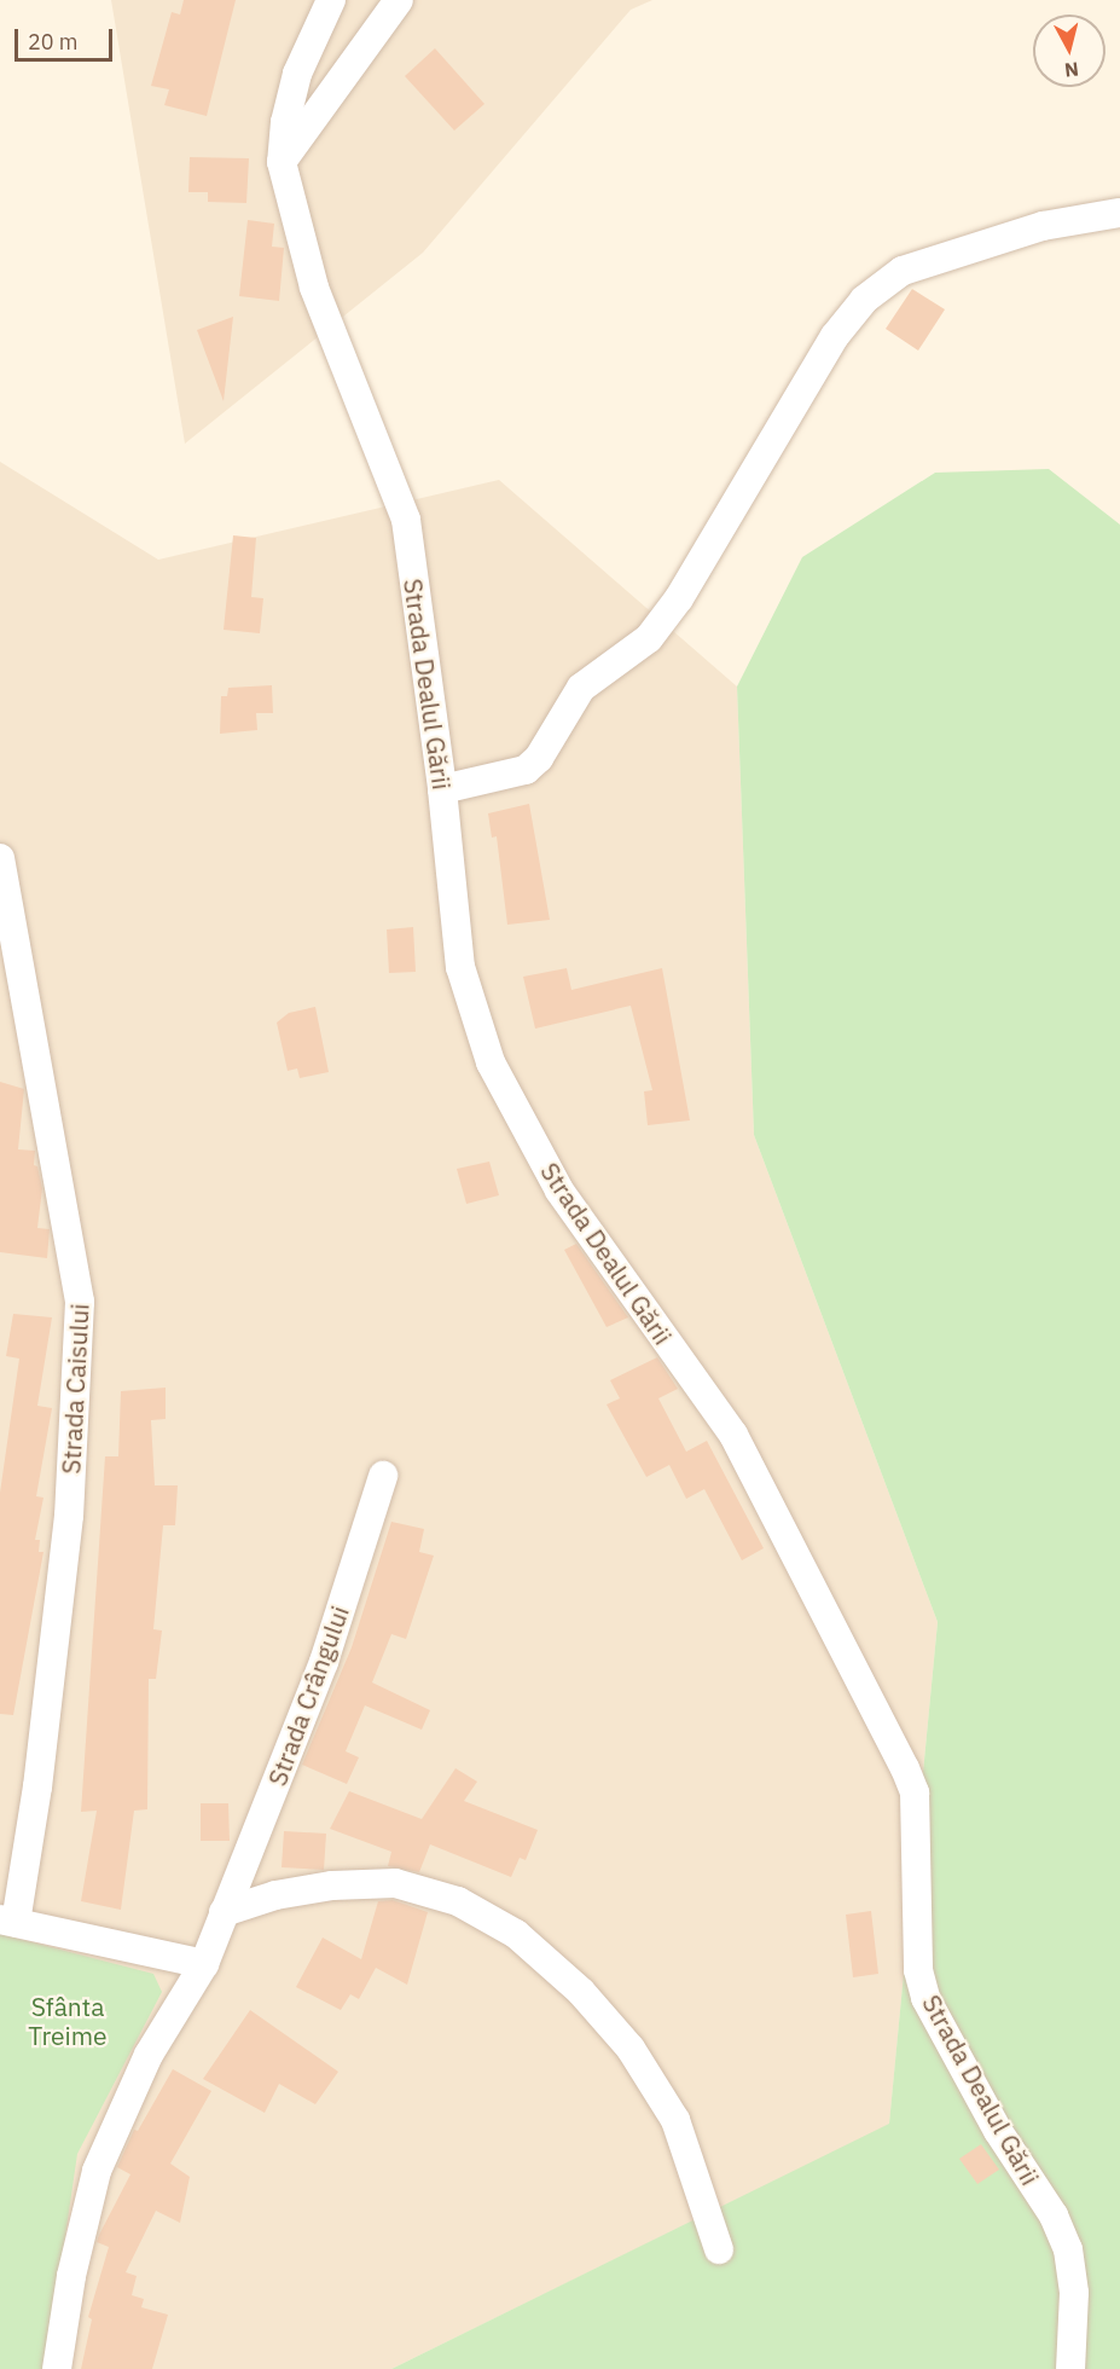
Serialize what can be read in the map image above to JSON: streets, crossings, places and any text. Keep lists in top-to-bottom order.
{
  "streets": {
    "street": ["Strada Dealul Gării", "Strada Caisului", "Strada Crângului"]
  },
  "parks": ["Sfânta Treime"],
  "scale_bar": "20 m",
  "north": "bottom"
}
